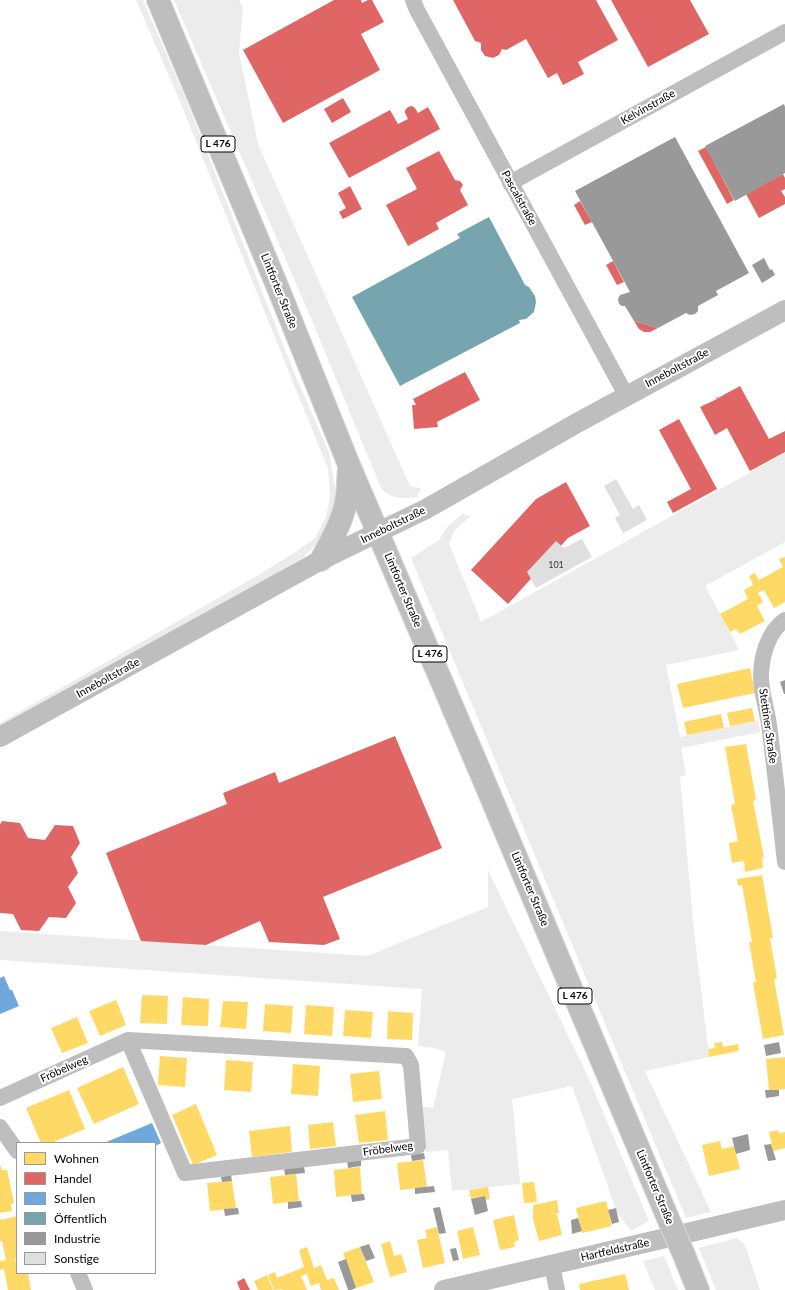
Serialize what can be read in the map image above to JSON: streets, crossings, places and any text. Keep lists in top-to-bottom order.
{
  "streets": {
    "main road": ["L 476", "Lintforter Straße"],
    "street": [
      "Kelvinstraße",
      "Pascalstraße",
      "Inneboltstraße",
      "Stettiner Straße",
      "Fröbelweg",
      "Hartfeldstraße"
    ]
  },
  "crossings": [
    ["Kelvinstraße", "Pascalstraße"],
    ["Pascalstraße", "Inneboltstraße"],
    ["Lintforter Straße", "Inneboltstraße"]
  ],
  "house_numbers": ["101"],
  "legend": [
    "Wohnen",
    "Handel",
    "Schulen",
    "Öffentlich",
    "Industrie",
    "Sonstige"
  ]
}
